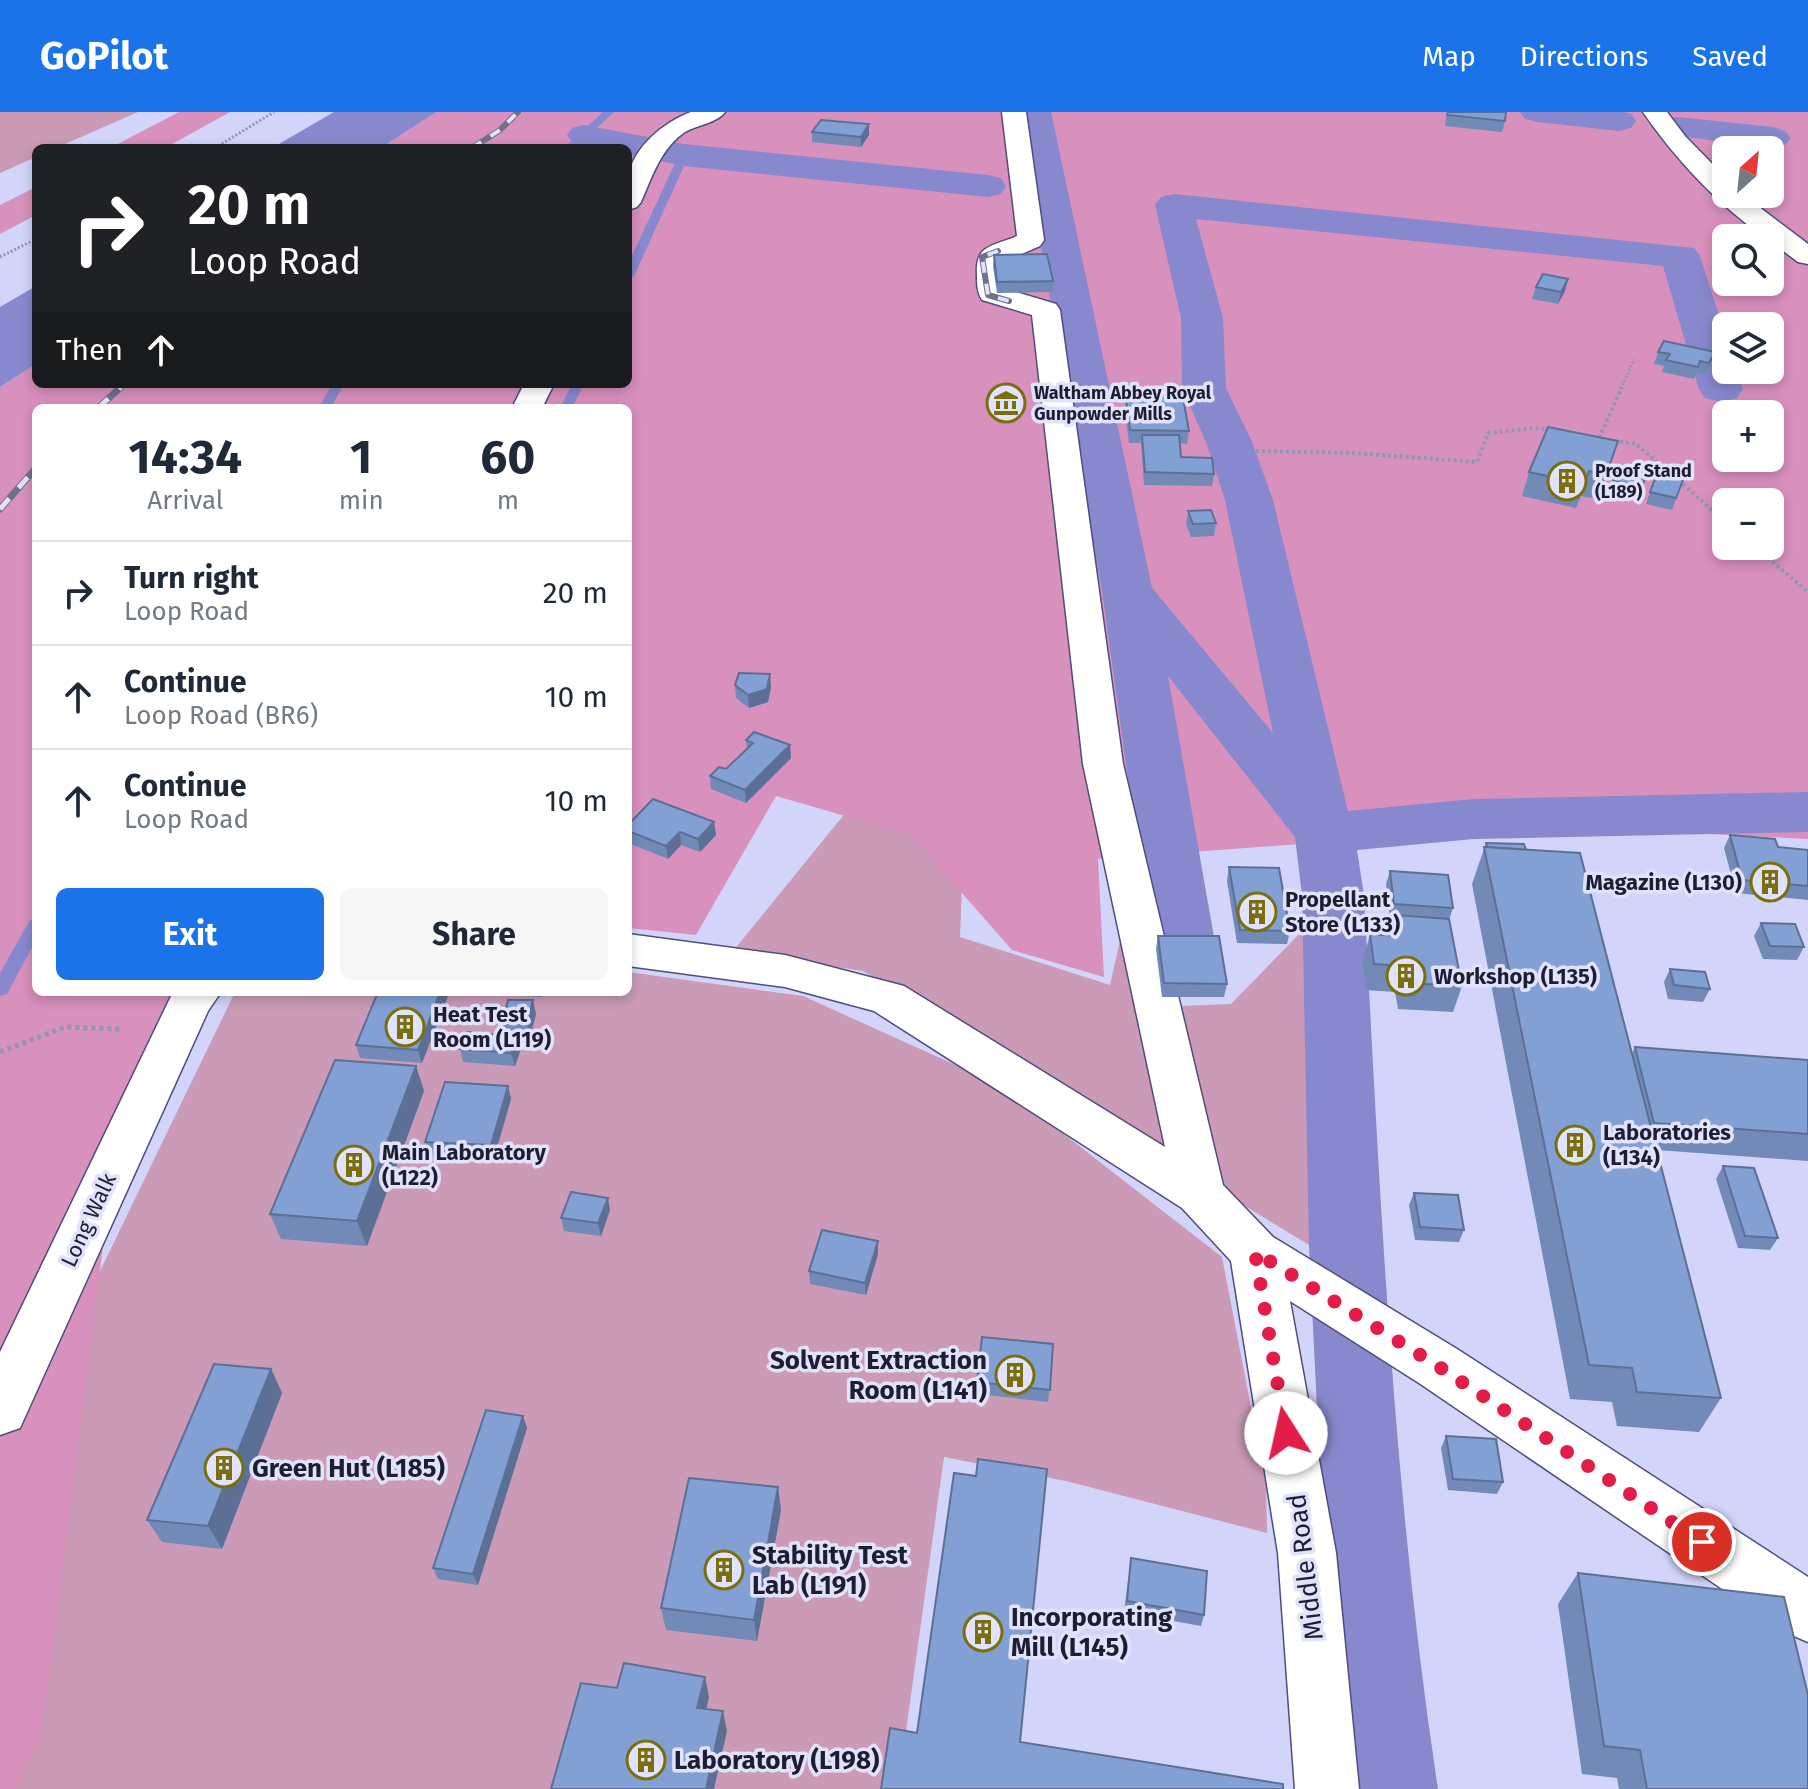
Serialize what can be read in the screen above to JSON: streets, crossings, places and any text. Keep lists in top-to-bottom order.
{
  "streets": {
    "street": ["Long Walk", "Middle Road"]
  },
  "places": {
    "museum": ["Waltham Abbey Royal Gunpowder Mills"],
    "building": [
      "Proof Stand (L189)",
      "Magazine (L130)",
      "Propellant Store (L133)",
      "Workshop (L135)",
      "Heat Test Room (L119)",
      "Laboratories (L134)",
      "Main Laboratory (L122)",
      "Solvent Extraction Room (L141)",
      "Green Hut (L185)",
      "Stability Test Lab (L191)",
      "Incorporating Mill (L145)",
      "Laboratory (L198)"
    ]
  },
  "north": "top right",
  "page": {
    "header": "GoPilot",
    "nav": ["Map", "Directions", "Saved"],
    "map_buttons": ["+", "−"],
    "turn": ["20 m", "Loop Road"],
    "then": "Then",
    "eta": [
      "14:34",
      "Arrival",
      "1",
      "min",
      "60",
      "m"
    ],
    "list": [
      {
        "name": "Turn right",
        "note": "Loop Road",
        "value": "20 m"
      },
      {
        "name": "Continue",
        "note": "Loop Road (BR6)",
        "value": "10 m"
      },
      {
        "name": "Continue",
        "note": "Loop Road",
        "value": "10 m"
      }
    ],
    "buttons": ["Exit", "Share"]
  }
}
